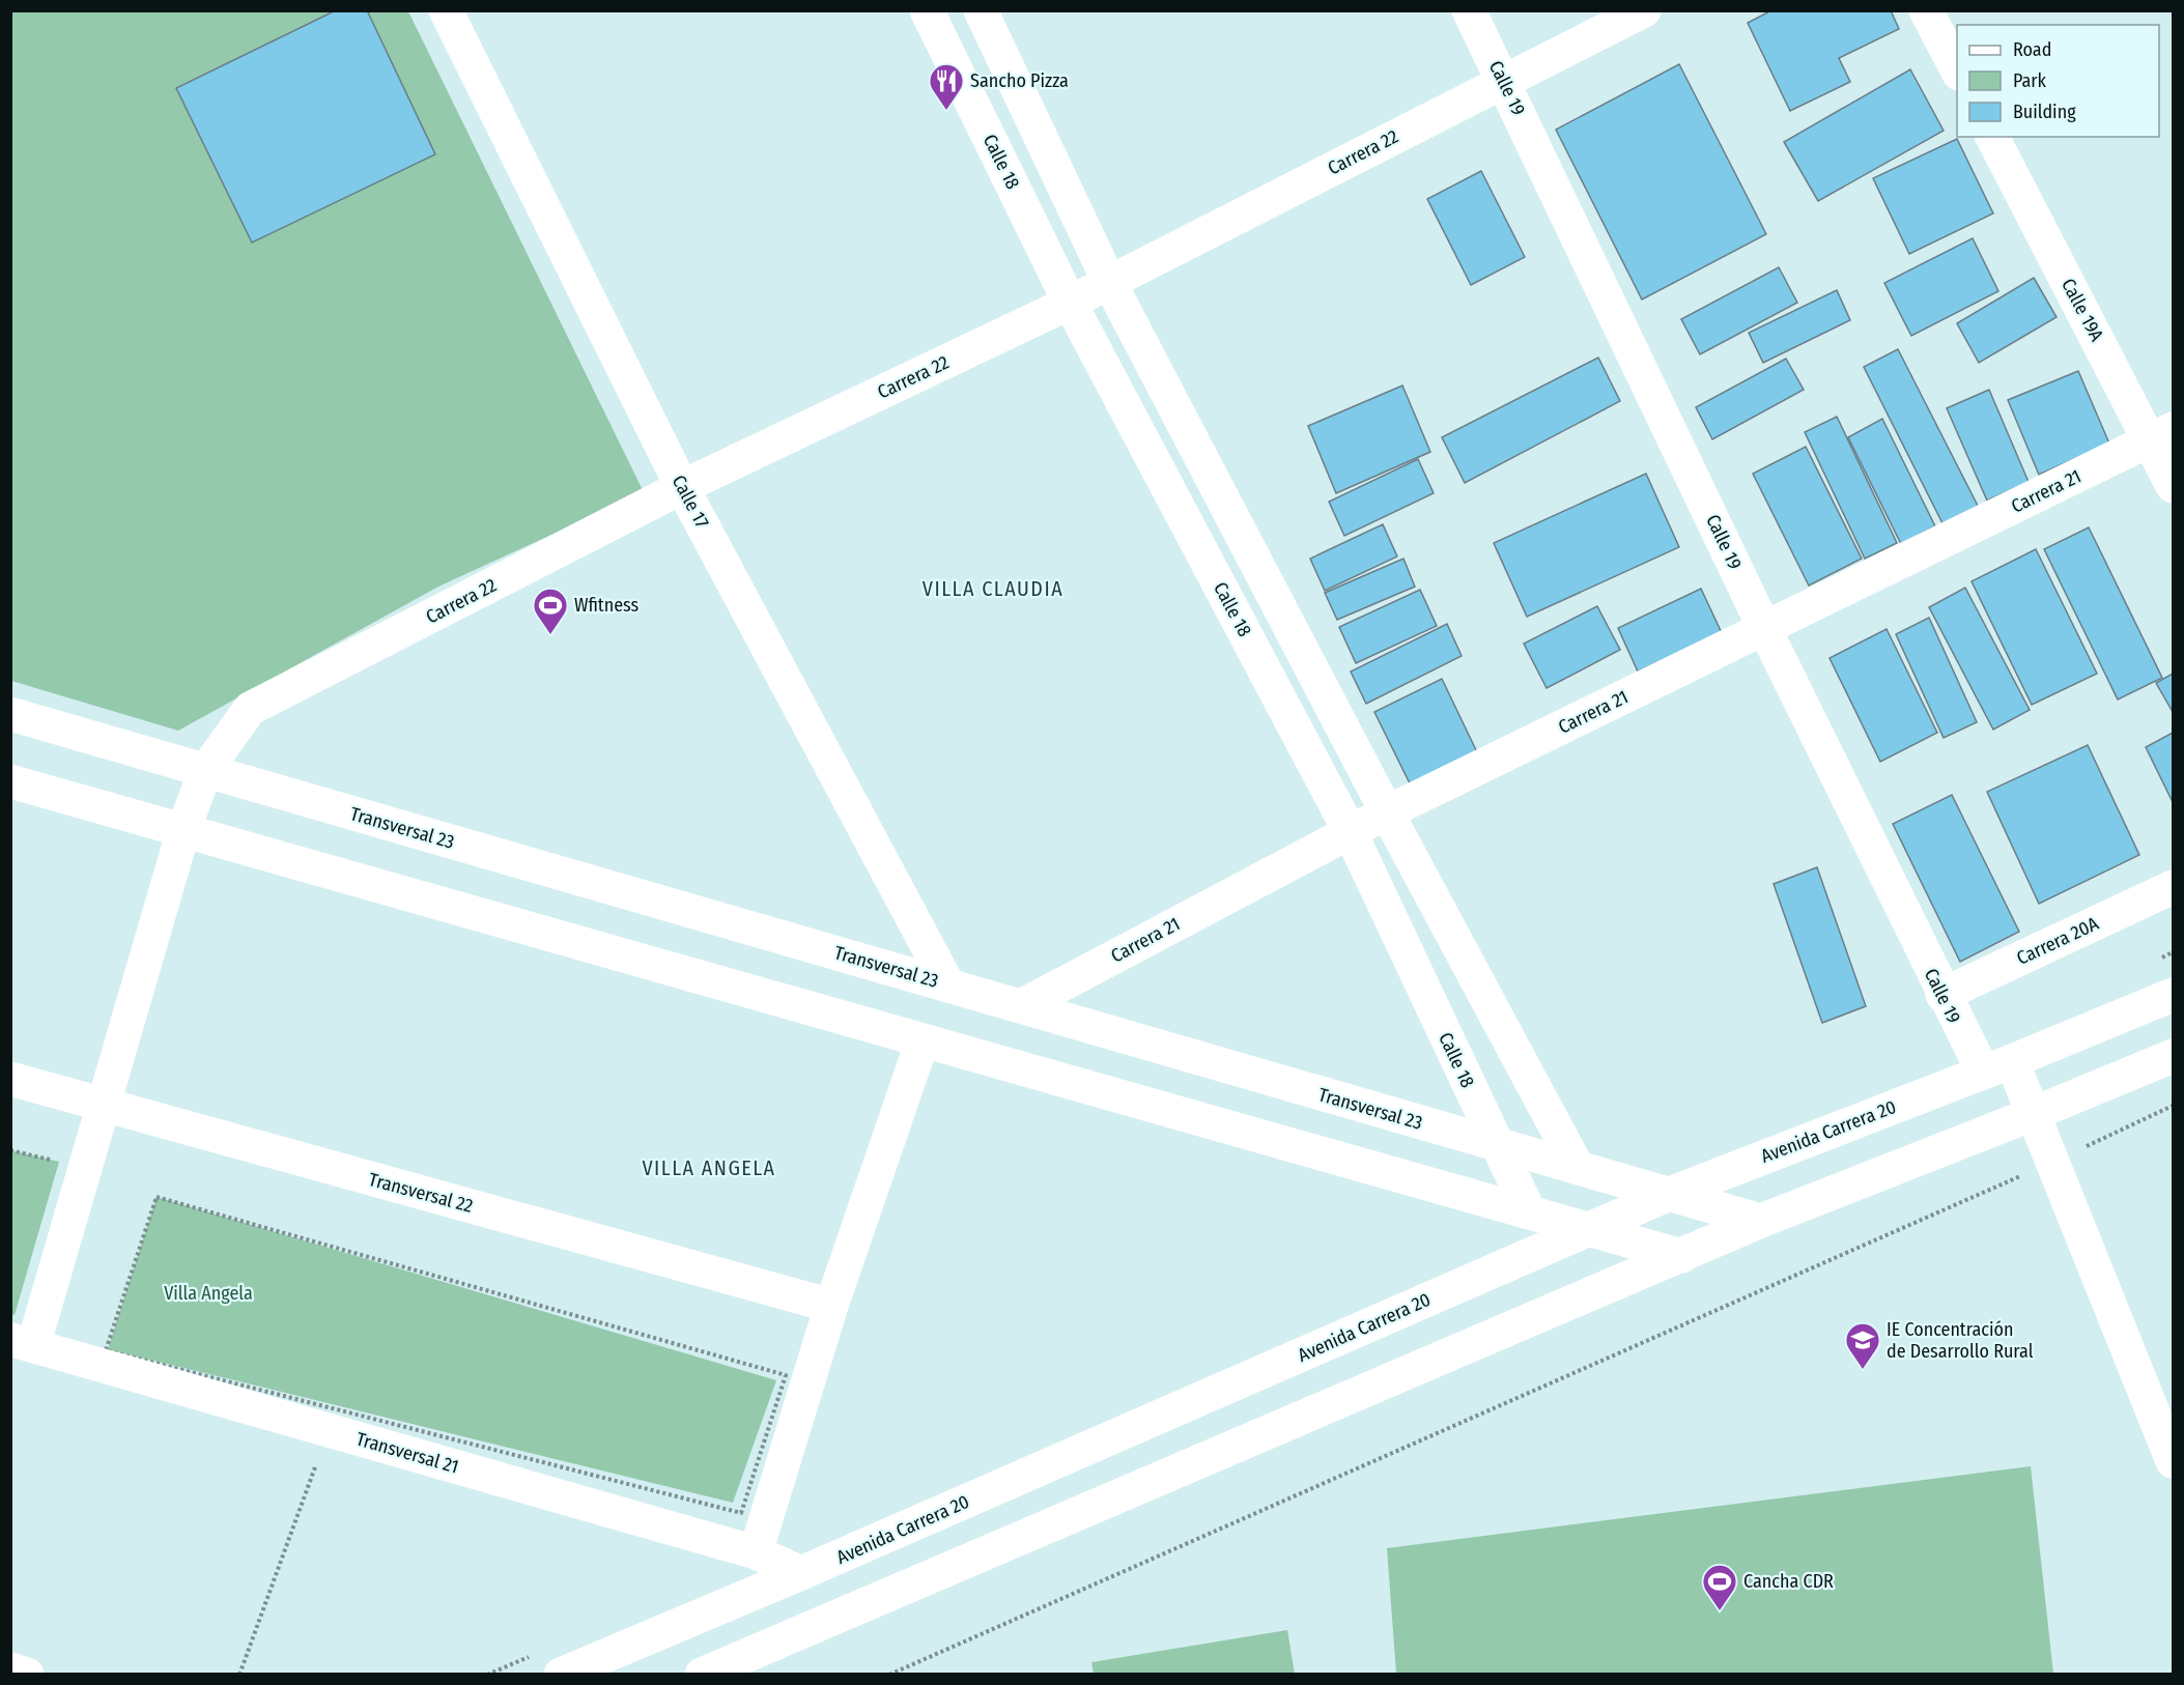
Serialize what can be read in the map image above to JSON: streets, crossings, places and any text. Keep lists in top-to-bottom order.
{
  "streets": {
    "street": [
      "Calle 19",
      "Carrera 22",
      "Calle 18",
      "Calle 19A",
      "Carrera 21",
      "Calle 17",
      "Transversal 23",
      "Carrera 20A",
      "Avenida Carrera 20",
      "Transversal 22",
      "Transversal 21"
    ]
  },
  "crossings": [
    ["Calle 19", "Carrera 22"],
    ["Calle 19", "Carrera 21"],
    ["Calle 19", "Carrera 20A"],
    ["Calle 19", "Avenida Carrera 20"],
    ["Carrera 22", "Calle 18"],
    ["Carrera 22", "Calle 17"],
    ["Carrera 22", "Transversal 23"],
    ["Carrera 22", "Transversal 22"],
    ["Carrera 22", "Transversal 21"],
    ["Calle 18", "Carrera 21"],
    ["Calle 18", "Transversal 23"],
    ["Calle 19A", "Carrera 21"],
    ["Carrera 21", "Transversal 23"],
    ["Calle 17", "Transversal 23"],
    ["Transversal 23", "Avenida Carrera 20"],
    ["Avenida Carrera 20", "Transversal 21"]
  ],
  "districts": ["VILLA CLAUDIA", "VILLA ANGELA"],
  "parks": ["Villa Angela"],
  "places": {
    "restaurant": ["Sancho Pizza"],
    "sports": ["Wfitness", "Cancha CDR"],
    "school or university": ["IE Concentración de Desarrollo Rural"]
  },
  "legend": ["Road", "Park", "Building"]
}
